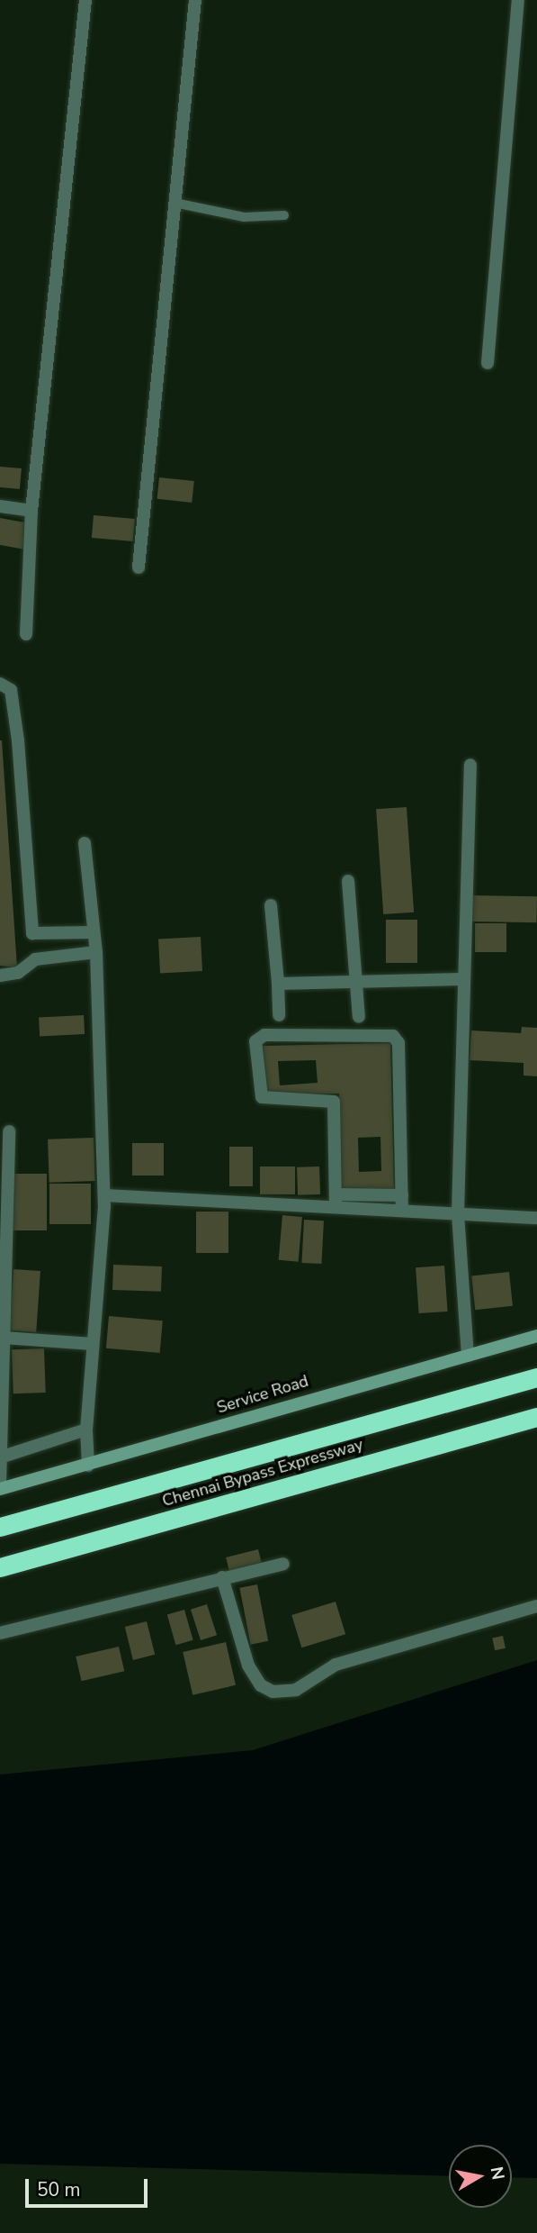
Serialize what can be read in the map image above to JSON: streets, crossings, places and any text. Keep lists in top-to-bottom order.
{
  "streets": {
    "highway": ["Chennai Bypass Expressway"],
    "street": ["Service Road"]
  },
  "scale_bar": "50 m",
  "north": "right"
}
